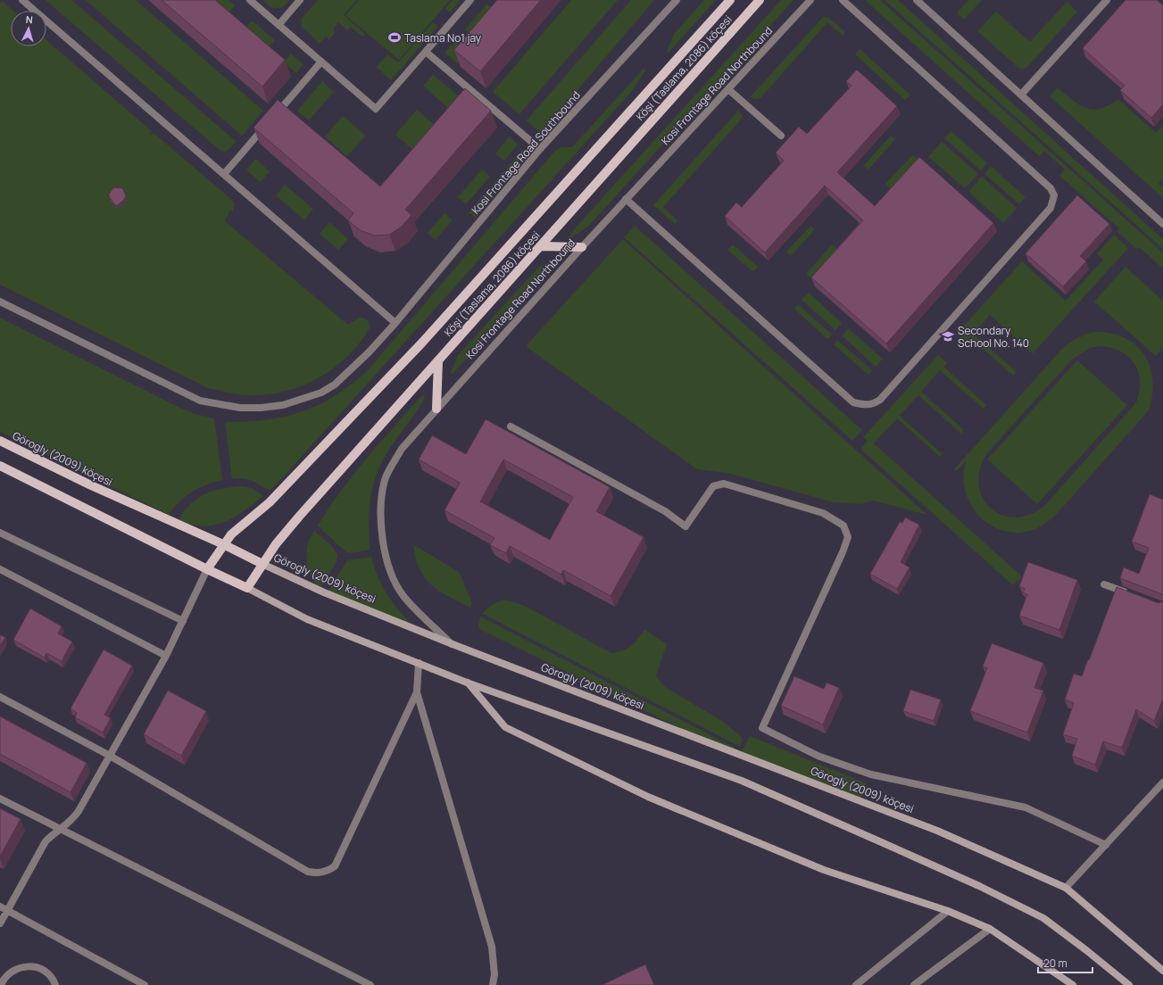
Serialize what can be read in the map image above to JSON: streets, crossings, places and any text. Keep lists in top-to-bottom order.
{
  "streets": {
    "main road": ["Köşi (Taslama, 2086) köçesi", "Görogly (2009) köçesi"],
    "street": ["Kosi Frontage Road Northbound", "Kosi Frontage Road Southbound"]
  },
  "crossings": [
    ["Köşi (Taslama, 2086) köçesi", "Görogly (2009) köçesi"],
    ["Kosi Frontage Road Northbound", "Görogly (2009) köçesi"]
  ],
  "places": {
    "sports": ["Taslama No1 jay"],
    "school or university": ["Secondary School No. 140"]
  },
  "scale_bar": "20 m",
  "north": "top"
}
